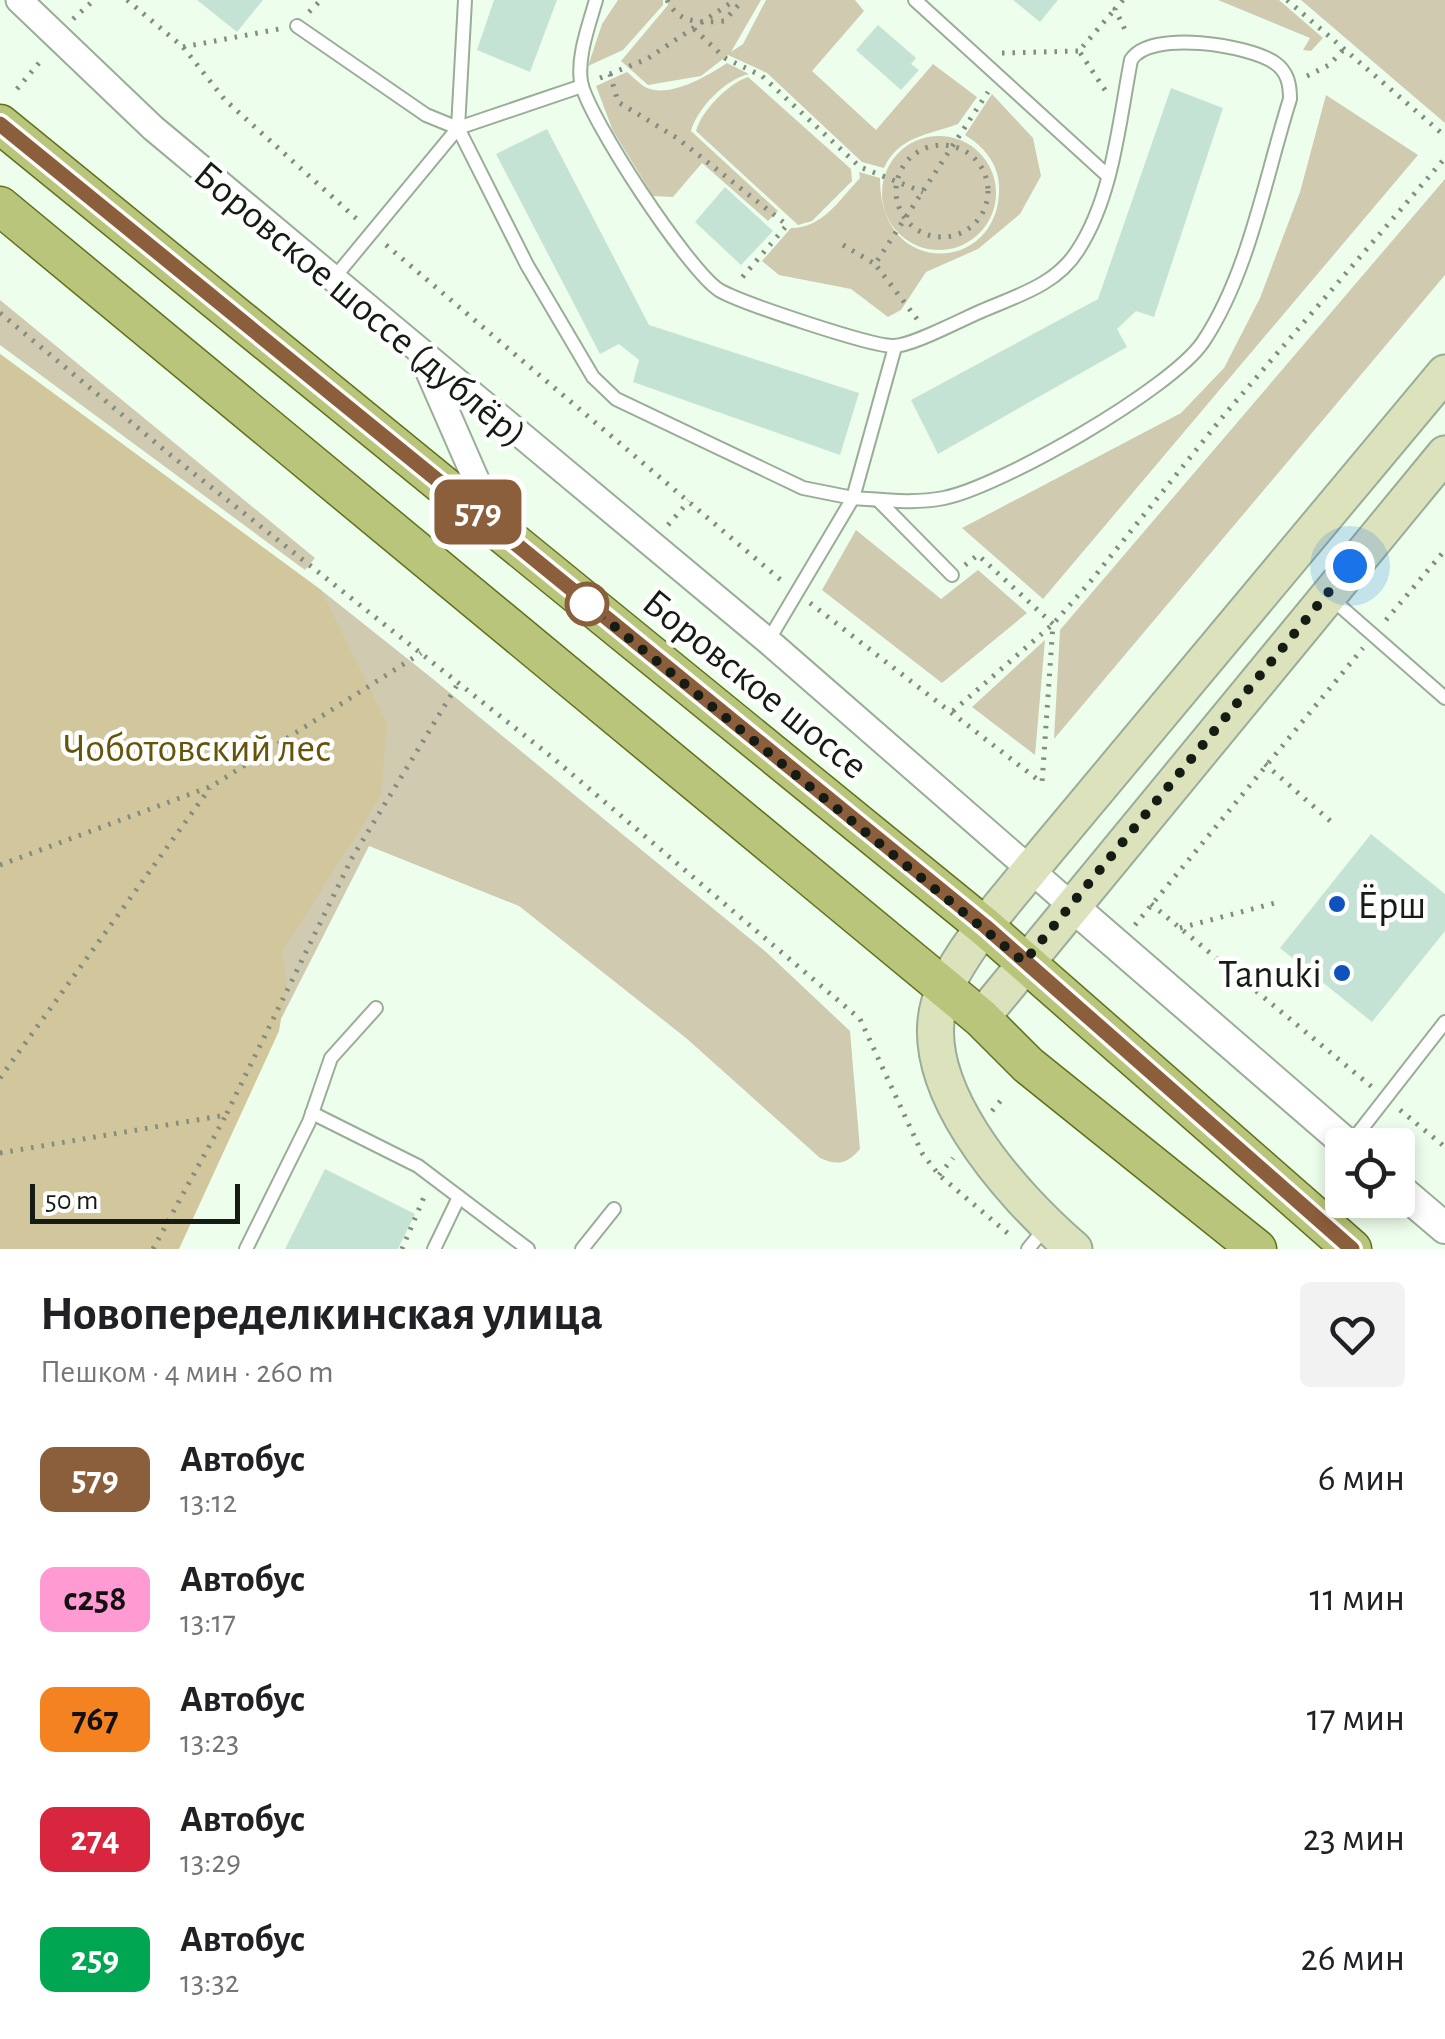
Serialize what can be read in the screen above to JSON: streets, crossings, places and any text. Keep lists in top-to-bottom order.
{
  "streets": {
    "main road": ["Боровское шоссе"],
    "street": ["Боровское шоссе (дублёр)"]
  },
  "parks": ["Чоботовский лес"],
  "places": ["Ёрш", "Tanuki"],
  "lines": ["bus line 579"],
  "scale_bar": "50 m",
  "page": {
    "on_map": "579",
    "scale": "50 m",
    "heading": ["Новопеределкинская улица", "Пешком · 4 мин · 260 m"],
    "list": [
      {
        "mark": "579",
        "name": "Автобус",
        "note": "13:12",
        "value": "6 мин"
      },
      {
        "mark": "с258",
        "name": "Автобус",
        "note": "13:17",
        "value": "11 мин"
      },
      {
        "mark": "767",
        "name": "Автобус",
        "note": "13:23",
        "value": "17 мин"
      },
      {
        "mark": "274",
        "name": "Автобус",
        "note": "13:29",
        "value": "23 мин"
      },
      {
        "mark": "259",
        "name": "Автобус",
        "note": "13:32",
        "value": "26 мин"
      }
    ]
  }
}
